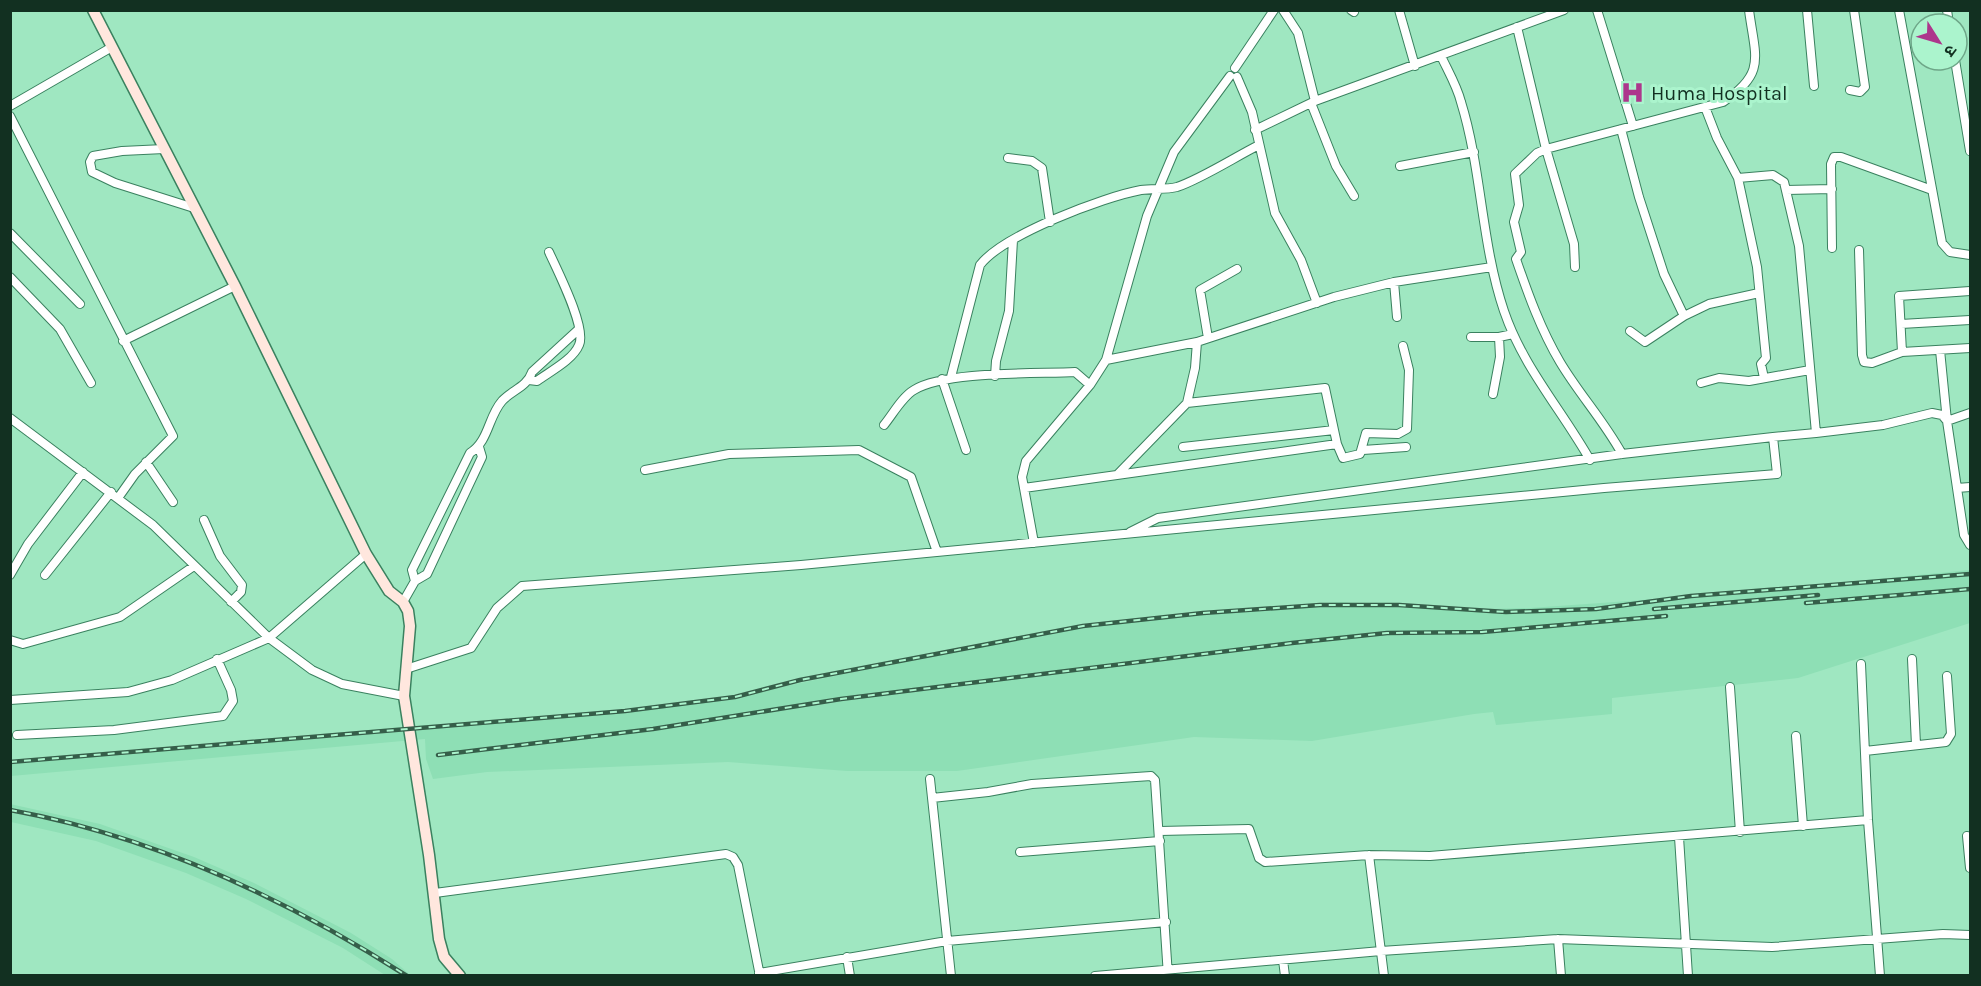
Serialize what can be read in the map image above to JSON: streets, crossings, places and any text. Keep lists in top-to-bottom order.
{
  "places": {
    "hospital": ["Huma Hospital"]
  },
  "north": "bottom right"
}
